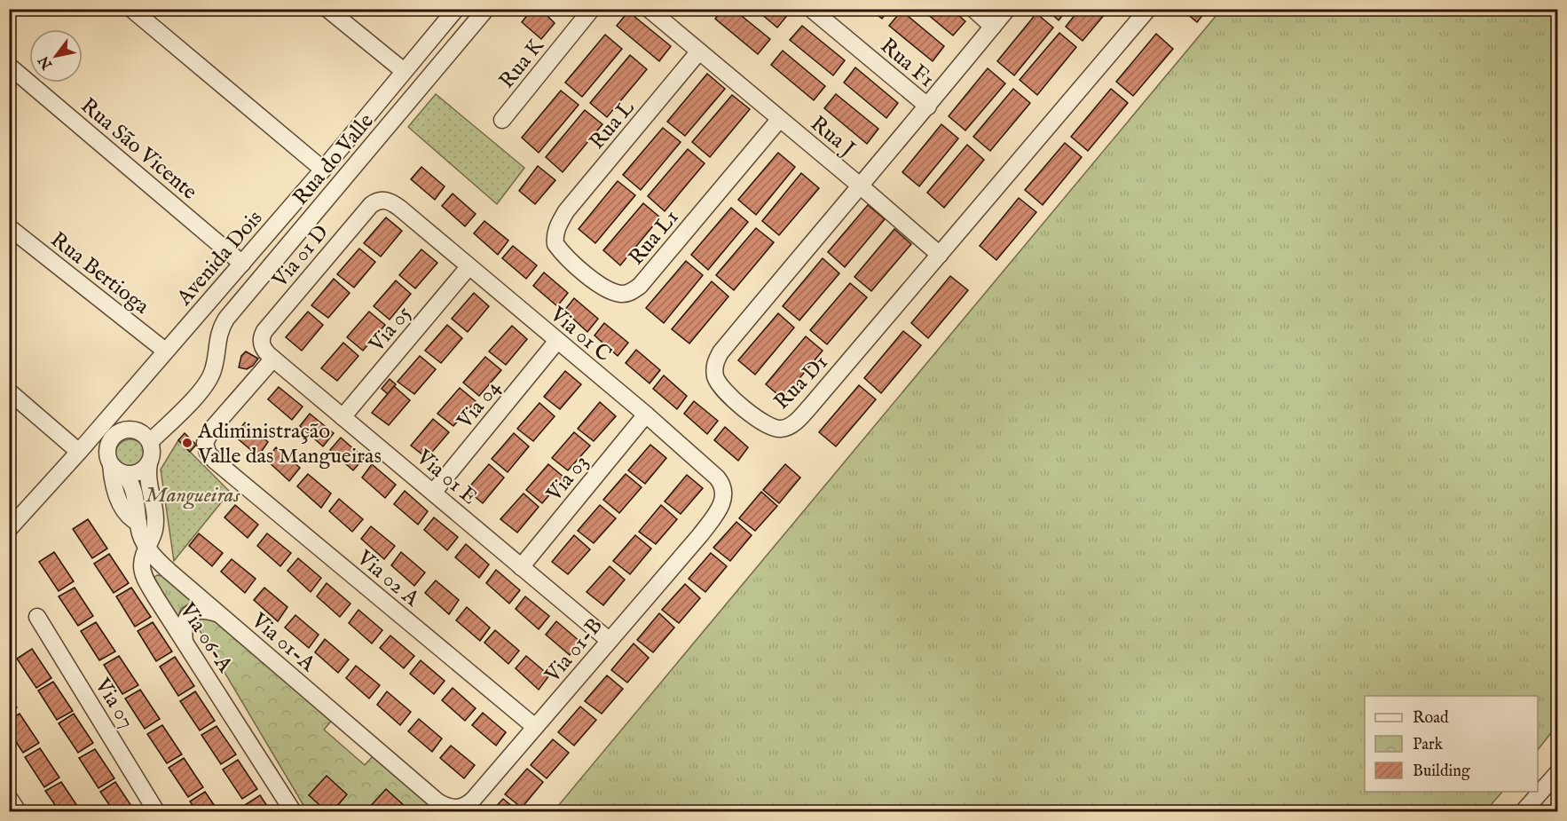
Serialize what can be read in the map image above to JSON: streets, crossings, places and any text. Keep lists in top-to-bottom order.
{
  "streets": {
    "street": [
      "Rua F1",
      "Rua K",
      "Rua L",
      "Rua J",
      "Rua São Vicente",
      "Rua do Valle",
      "Rua L1",
      "Via 01 D",
      "Avenida Dois",
      "Rua Bertioga",
      "Via 05",
      "Via 01 C",
      "Rua D1",
      "Via 04",
      "Via 01 E",
      "Via 03",
      "Via 02 A",
      "Via 06-A",
      "Via 01-A",
      "Via 01-B",
      "Via 07"
    ]
  },
  "crossings": [
    ["Rua F1", "Rua D1"],
    ["Rua L", "Rua J"],
    ["Rua L", "Rua L1"],
    ["Rua J", "Rua L1"],
    ["Rua J", "Rua D1"],
    ["Rua São Vicente", "Avenida Dois"],
    ["Rua do Valle", "Via 06-A"],
    ["Via 01 D", "Via 01 C"],
    ["Via 01 D", "Via 01 E"],
    ["Avenida Dois", "Rua Bertioga"],
    ["Via 05", "Via 01 C"],
    ["Via 05", "Via 01 E"],
    ["Via 01 C", "Via 04"],
    ["Via 01 C", "Via 03"],
    ["Via 01 C", "Via 01-B"],
    ["Via 04", "Via 01 E"],
    ["Via 01 E", "Via 03"],
    ["Via 01 E", "Via 02 A"],
    ["Via 01 E", "Via 01-B"],
    ["Via 02 A", "Via 01-B"],
    ["Via 06-A", "Via 01-A"],
    ["Via 01-A", "Via 01-B"]
  ],
  "parks": ["Mangueiras"],
  "places": ["Adiministração Valle das Mangueiras"],
  "legend": ["Road", "Park", "Building"],
  "north": "bottom left"
}
